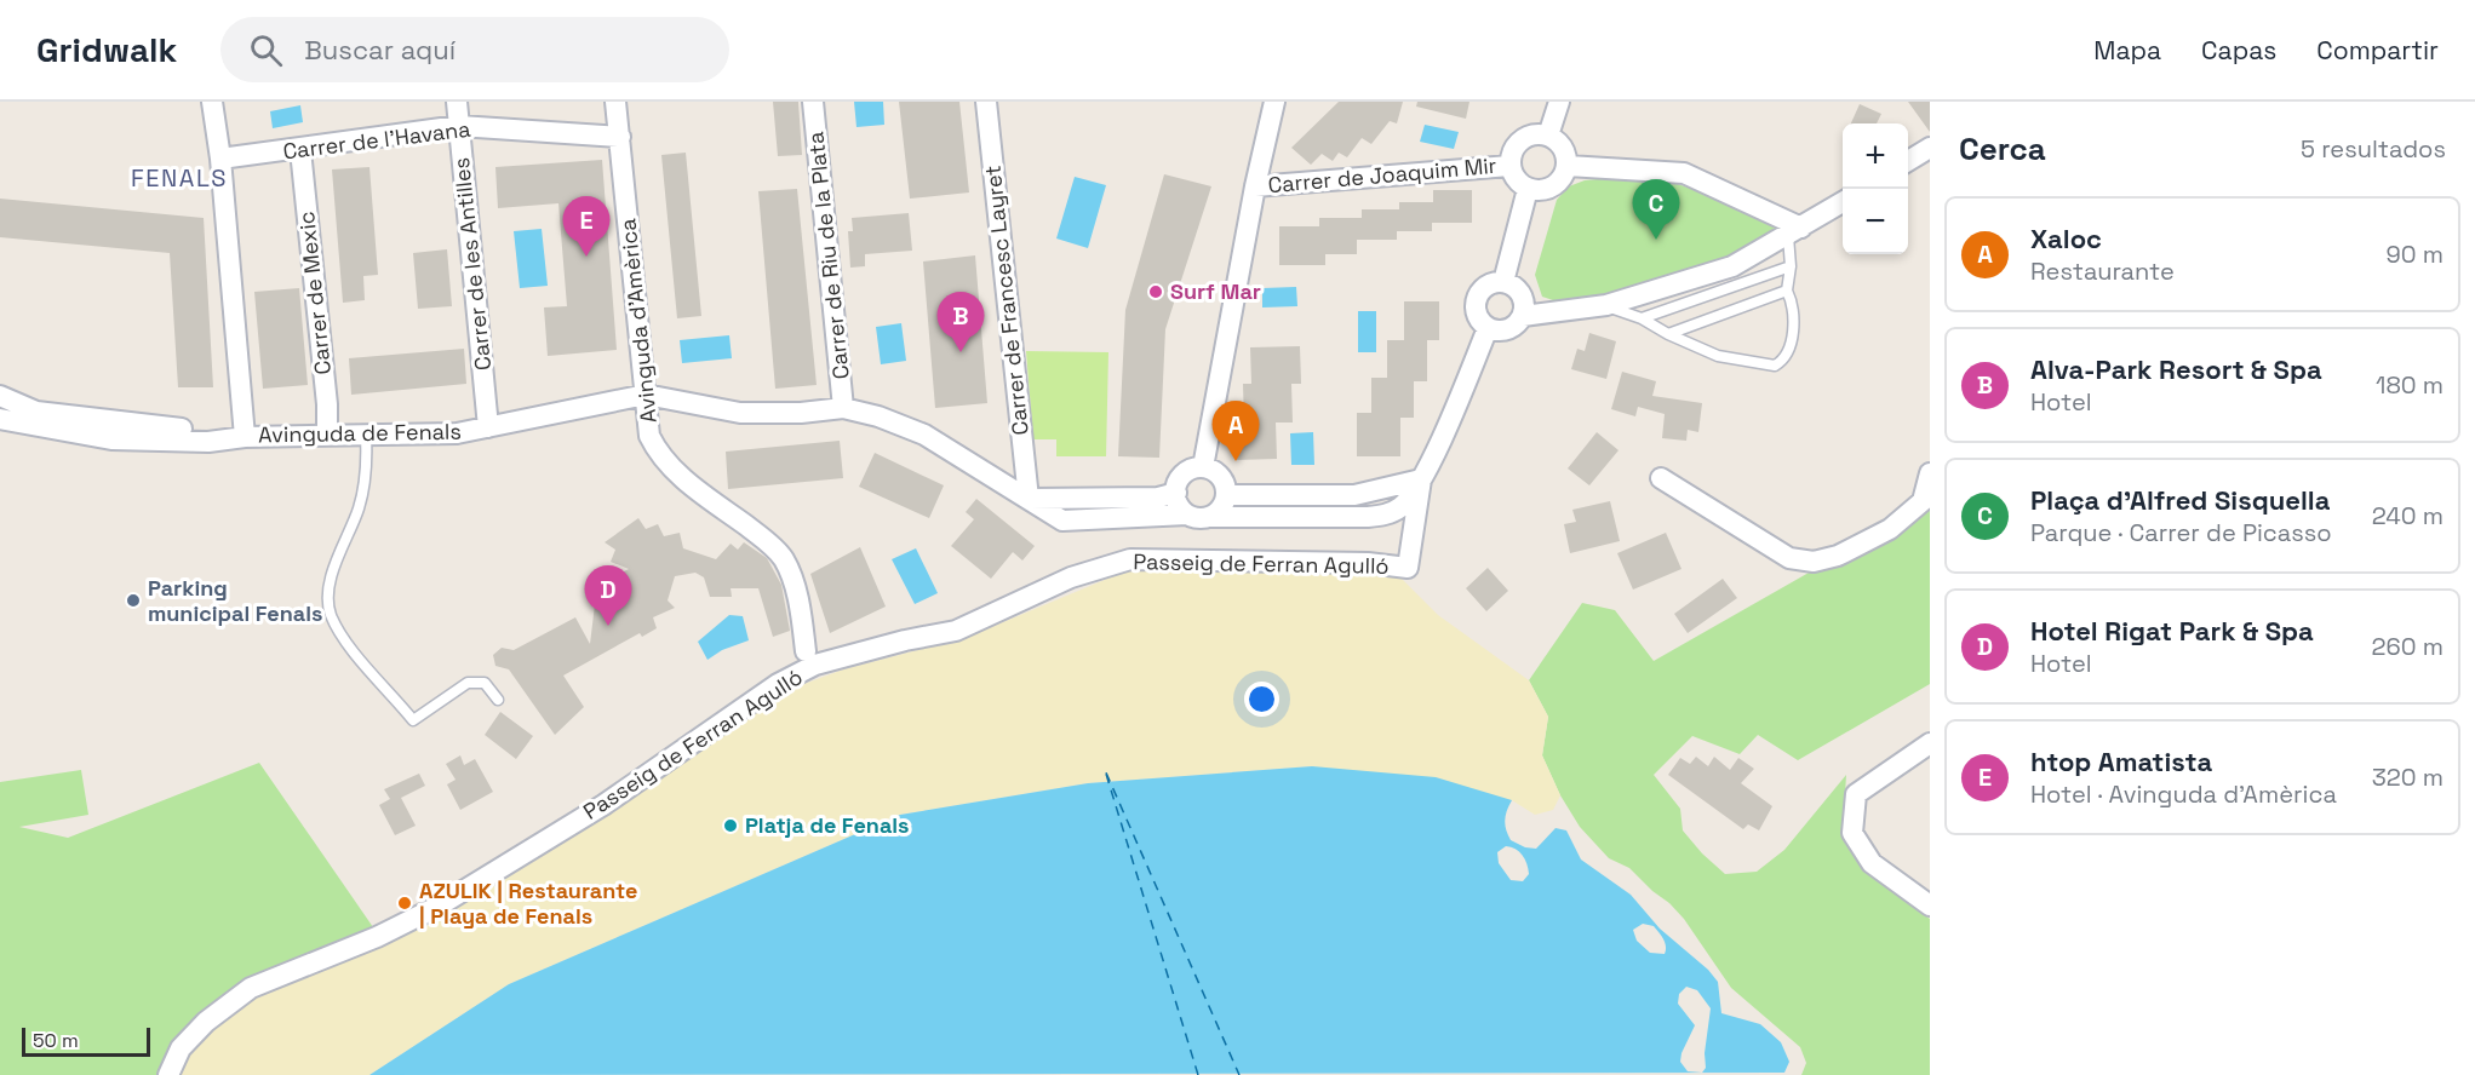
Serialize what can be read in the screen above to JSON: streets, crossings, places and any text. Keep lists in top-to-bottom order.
{
  "streets": {
    "street": [
      "Carrer de l'Havana",
      "Carrer de Joaquim Mir",
      "Carrer de Riu de la Plata",
      "Carrer de les Antilles",
      "Carrer de Mexic",
      "Carrer de Francesc Layret",
      "Avinguda d'Amèrica",
      "Avinguda de Fenals",
      "Passeig de Ferran Agulló"
    ]
  },
  "crossings": [
    ["Carrer de l'Havana", "Carrer de les Antilles"],
    ["Carrer de l'Havana", "Carrer de Mexic"],
    ["Carrer de l'Havana", "Avinguda d'Amèrica"],
    ["Carrer de Riu de la Plata", "Passeig de Ferran Agulló"],
    ["Carrer de les Antilles", "Avinguda de Fenals"],
    ["Carrer de Mexic", "Avinguda de Fenals"],
    ["Carrer de Francesc Layret", "Passeig de Ferran Agulló"],
    ["Avinguda d'Amèrica", "Avinguda de Fenals"]
  ],
  "districts": ["FENALS"],
  "places": [
    "Surf Mar",
    "Parking municipal Fenals",
    "Platja de Fenals",
    "AZULIK | Restaurante | Playa de Fenals"
  ],
  "scale_bar": "50 m",
  "page": {
    "header": "Gridwalk",
    "search": "Buscar aquí",
    "nav": ["Mapa", "Capas", "Compartir"],
    "heading": ["Cerca", "5 resultados"],
    "map_buttons": ["+", "−"],
    "pins": [
      "C",
      "E",
      "B",
      "A",
      "D"
    ],
    "list": [
      {
        "mark": "A",
        "name": "Xaloc",
        "note": "Restaurante",
        "value": "90 m"
      },
      {
        "mark": "B",
        "name": "Alva-Park Resort & Spa",
        "note": "Hotel",
        "value": "180 m"
      },
      {
        "mark": "C",
        "name": "Plaça d'Alfred Sisquella",
        "note": "Parque · Carrer de Picasso",
        "value": "240 m"
      },
      {
        "mark": "D",
        "name": "Hotel Rigat Park & Spa",
        "note": "Hotel",
        "value": "260 m"
      },
      {
        "mark": "E",
        "name": "htop Amatista",
        "note": "Hotel · Avinguda d'Amèrica",
        "value": "320 m"
      }
    ],
    "scale": "50 m"
  }
}
